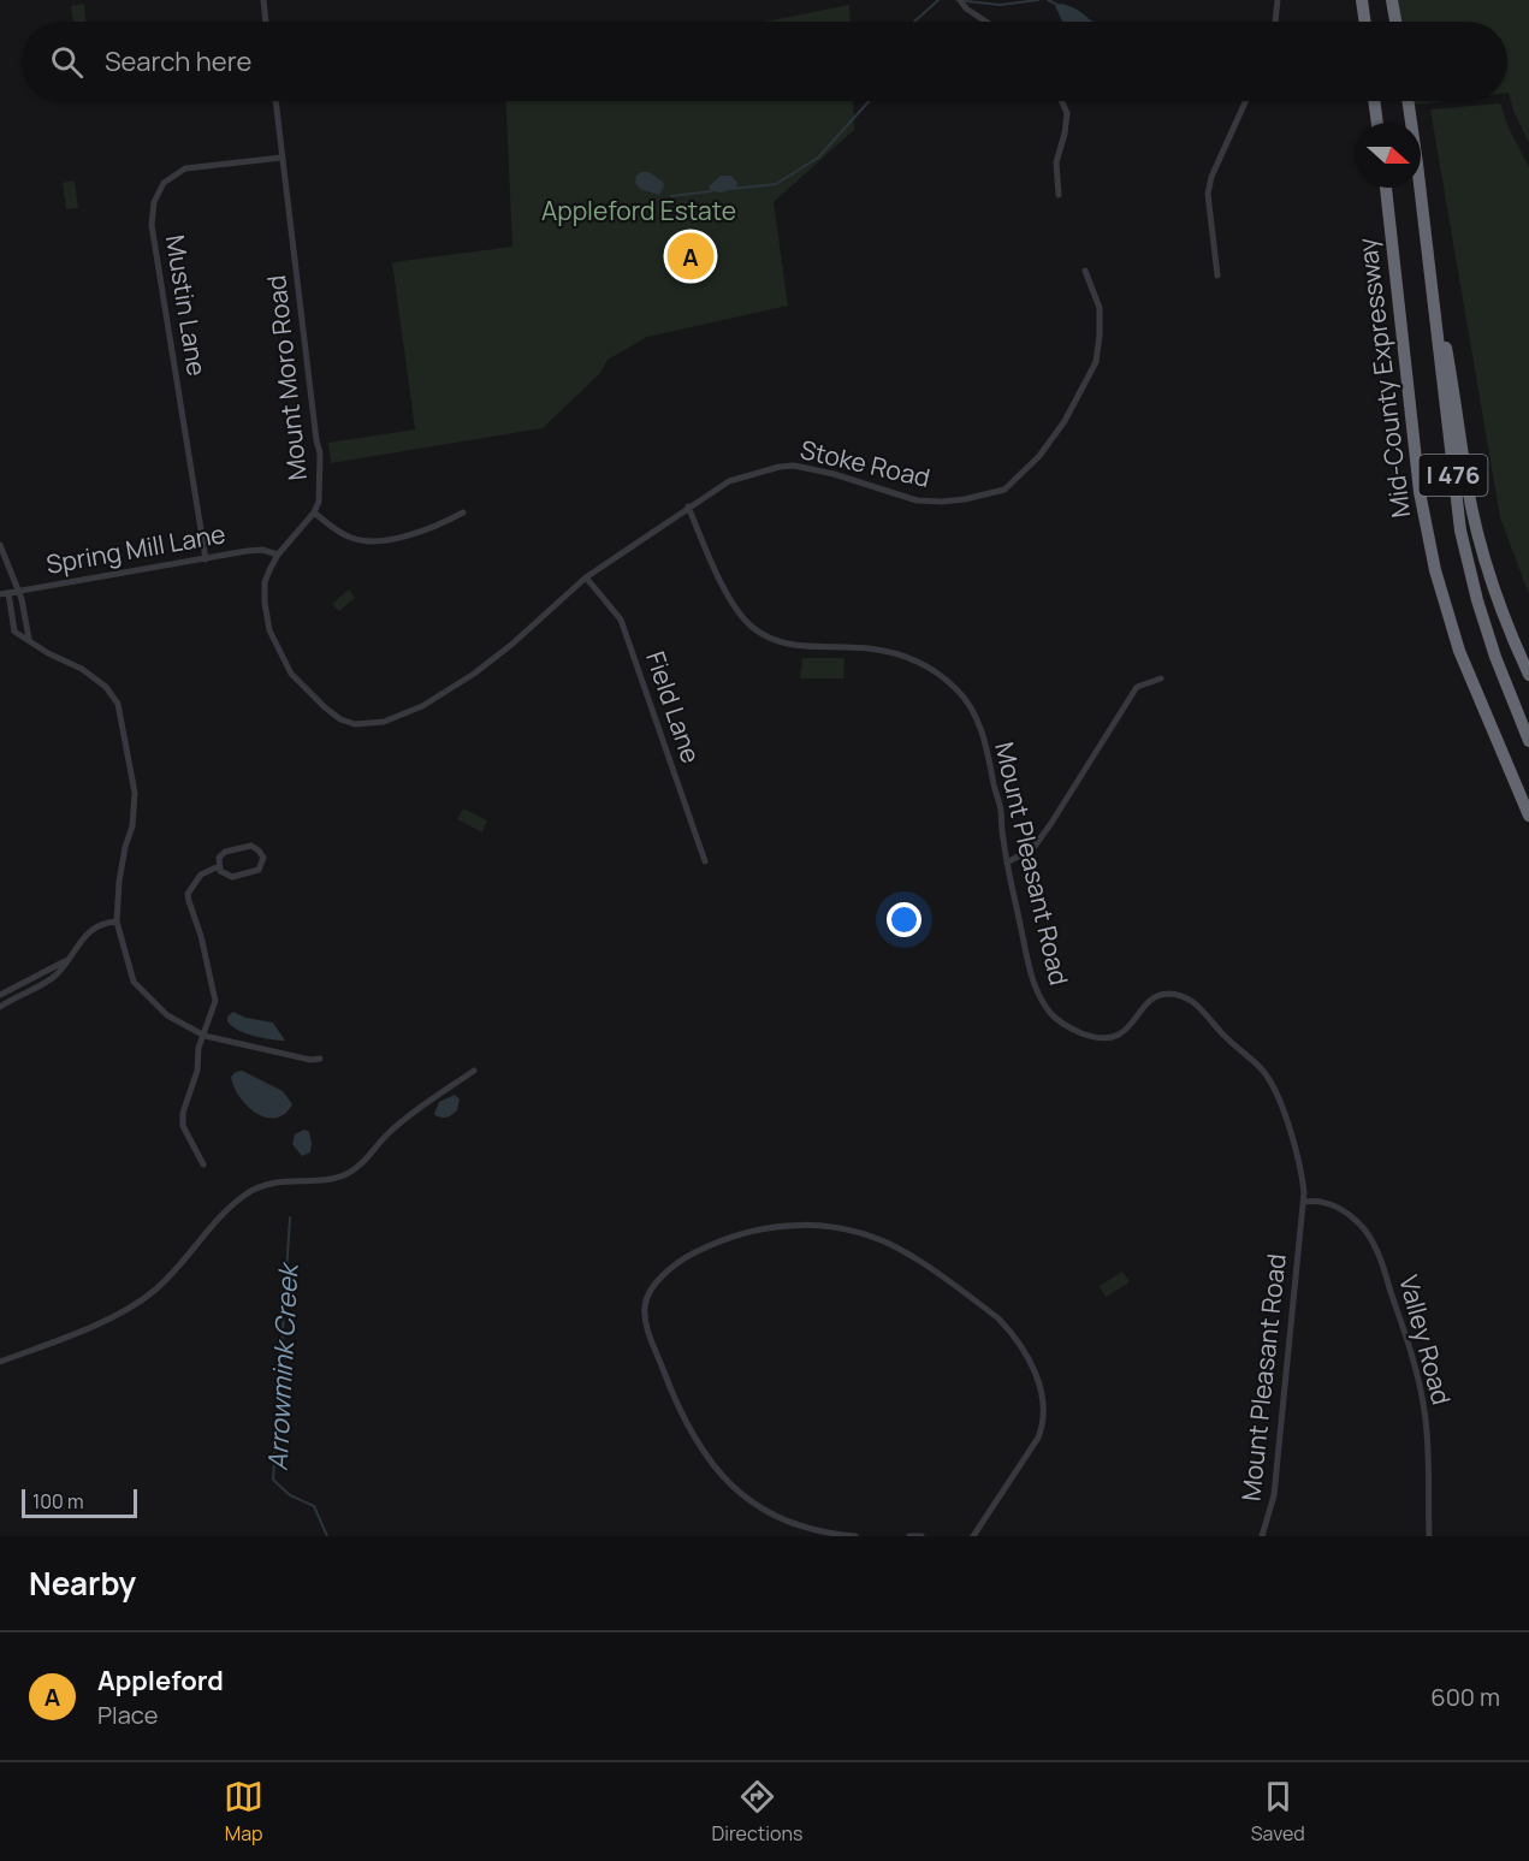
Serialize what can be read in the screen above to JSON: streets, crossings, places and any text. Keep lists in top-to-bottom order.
{
  "streets": {
    "highway": ["Mid-County Expressway", "I 476"],
    "street": [
      "Mustin Lane",
      "Mount Moro Road",
      "Stoke Road",
      "Spring Mill Lane",
      "Field Lane",
      "Mount Pleasant Road",
      "Valley Road"
    ]
  },
  "crossings": [
    ["Mustin Lane", "Mount Moro Road"],
    ["Mustin Lane", "Spring Mill Lane"],
    ["Mount Moro Road", "Stoke Road"],
    ["Mount Moro Road", "Spring Mill Lane"],
    ["Mount Moro Road", "Field Lane"],
    ["Mount Moro Road", "Mount Pleasant Road"],
    ["Stoke Road", "Mount Pleasant Road"],
    ["Mount Pleasant Road", "Valley Road"]
  ],
  "water": ["Arrowmink Creek"],
  "parks": ["Appleford Estate"],
  "scale_bar": "100 m",
  "north": "right",
  "page": {
    "search": "Search here",
    "pins": "A",
    "scale": "100 m",
    "heading": "Nearby",
    "list": [
      {
        "mark": "A",
        "name": "Appleford",
        "note": "Place",
        "value": "600 m"
      }
    ],
    "nav": ["Map", "Directions", "Saved"]
  }
}
